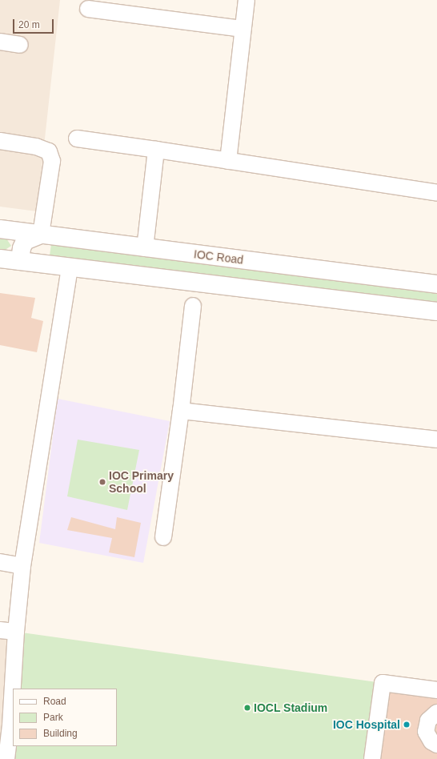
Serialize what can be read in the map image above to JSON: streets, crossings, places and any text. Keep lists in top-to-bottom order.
{
  "streets": {
    "street": ["IOC Road"]
  },
  "places": ["IOC Primary School", "IOCL Stadium", "IOC Hospital"],
  "legend": ["Road", "Park", "Building"],
  "scale_bar": "20 m"
}
